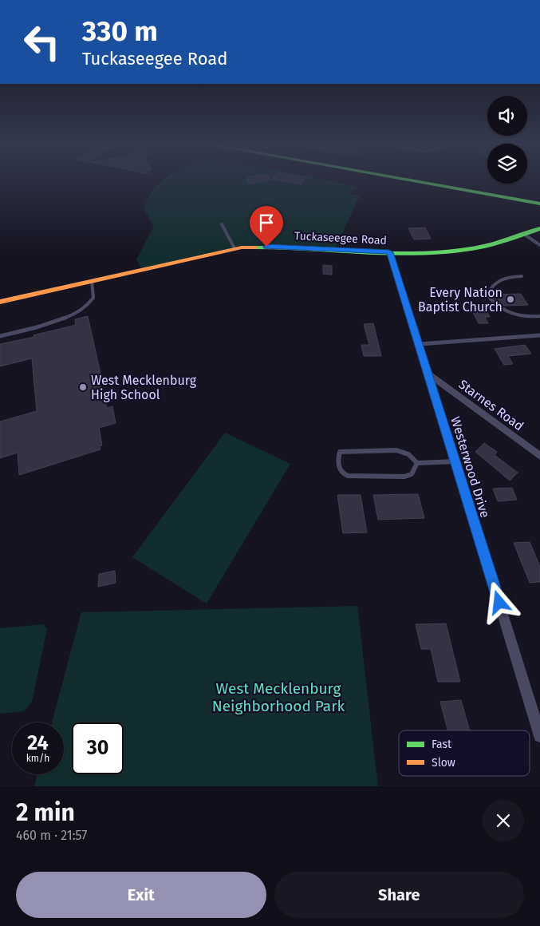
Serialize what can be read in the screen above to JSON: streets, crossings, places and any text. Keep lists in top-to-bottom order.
{
  "streets": {
    "main road": ["Tuckaseegee Road"],
    "street": ["Starnes Road", "Westerwood Drive"]
  },
  "crossings": [
    ["Tuckaseegee Road", "Westerwood Drive"],
    ["Starnes Road", "Westerwood Drive"]
  ],
  "parks": ["West Mecklenburg Neighborhood Park"],
  "places": ["Every Nation Baptist Church", "West Mecklenburg High School"],
  "legend": ["Fast", "Slow"],
  "page": {
    "turn": ["330 m", "Tuckaseegee Road"],
    "speed": "24 km/h",
    "limit": "30",
    "heading": ["2 min", "460 m · 21:57"],
    "buttons": ["Exit", "Share"]
  }
}
